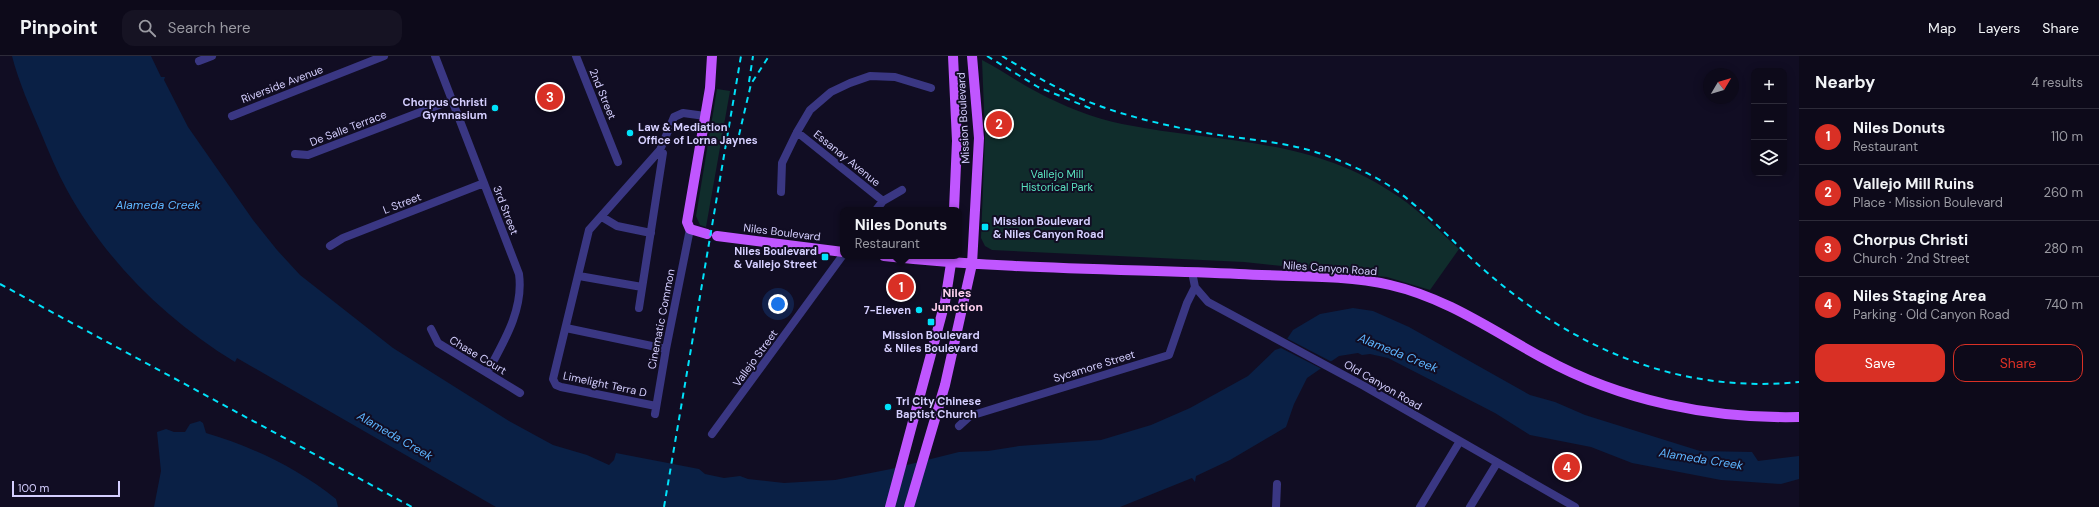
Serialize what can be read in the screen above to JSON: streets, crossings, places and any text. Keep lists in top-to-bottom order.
{
  "streets": {
    "main road": ["Mission Boulevard", "Niles Boulevard", "Niles Canyon Road"],
    "street": [
      "Riverside Avenue",
      "2nd Street",
      "De Salle Terrace",
      "Essanay Avenue",
      "L Street",
      "3rd Street",
      "Cinematic Common",
      "Chase Court",
      "Vallejo Street",
      "Sycamore Street",
      "Limelight Terra D",
      "Old Canyon Road"
    ]
  },
  "crossings": [
    ["Mission Boulevard", "Niles Canyon Road"],
    ["De Salle Terrace", "3rd Street"],
    ["L Street", "3rd Street"],
    ["3rd Street", "Chase Court"],
    ["Niles Boulevard", "Cinematic Common"],
    ["Niles Canyon Road", "Old Canyon Road"],
    ["Cinematic Common", "Limelight Terra D"],
    ["Sycamore Street", "Old Canyon Road"]
  ],
  "districts": ["Niles Junction"],
  "water": ["Alameda Creek"],
  "parks": ["Vallejo Mill Historical Park"],
  "places": {
    "other": [
      "Chorpus Christi Gymnasium",
      "Law & Mediation Office of Lorna Jaynes",
      "7-Eleven",
      "Tri City Chinese Baptist Church"
    ],
    "transit": ["Mission Boulevard & Niles Canyon Road", "Niles Boulevard & Vallejo Street", "Mission Boulevard & Niles Boulevard"]
  },
  "scale_bar": "100 m",
  "north": "top right",
  "page": {
    "header": "Pinpoint",
    "search": "Search here",
    "nav": ["Map", "Layers", "Share"],
    "heading": ["Nearby", "4 results"],
    "map_buttons": ["+", "−"],
    "pins": [
      "3",
      "2",
      "1",
      "4"
    ],
    "list": [
      {
        "mark": "1",
        "name": "Niles Donuts",
        "note": "Restaurant",
        "value": "110 m"
      },
      {
        "mark": "2",
        "name": "Vallejo Mill Ruins",
        "note": "Place · Mission Boulevard",
        "value": "260 m"
      },
      {
        "mark": "3",
        "name": "Chorpus Christi",
        "note": "Church · 2nd Street",
        "value": "280 m"
      },
      {
        "mark": "4",
        "name": "Niles Staging Area",
        "note": "Parking · Old Canyon Road",
        "value": "740 m"
      }
    ],
    "popup": ["Niles Donuts", "Restaurant"],
    "buttons": ["Save", "Share"],
    "scale": "100 m"
  }
}
